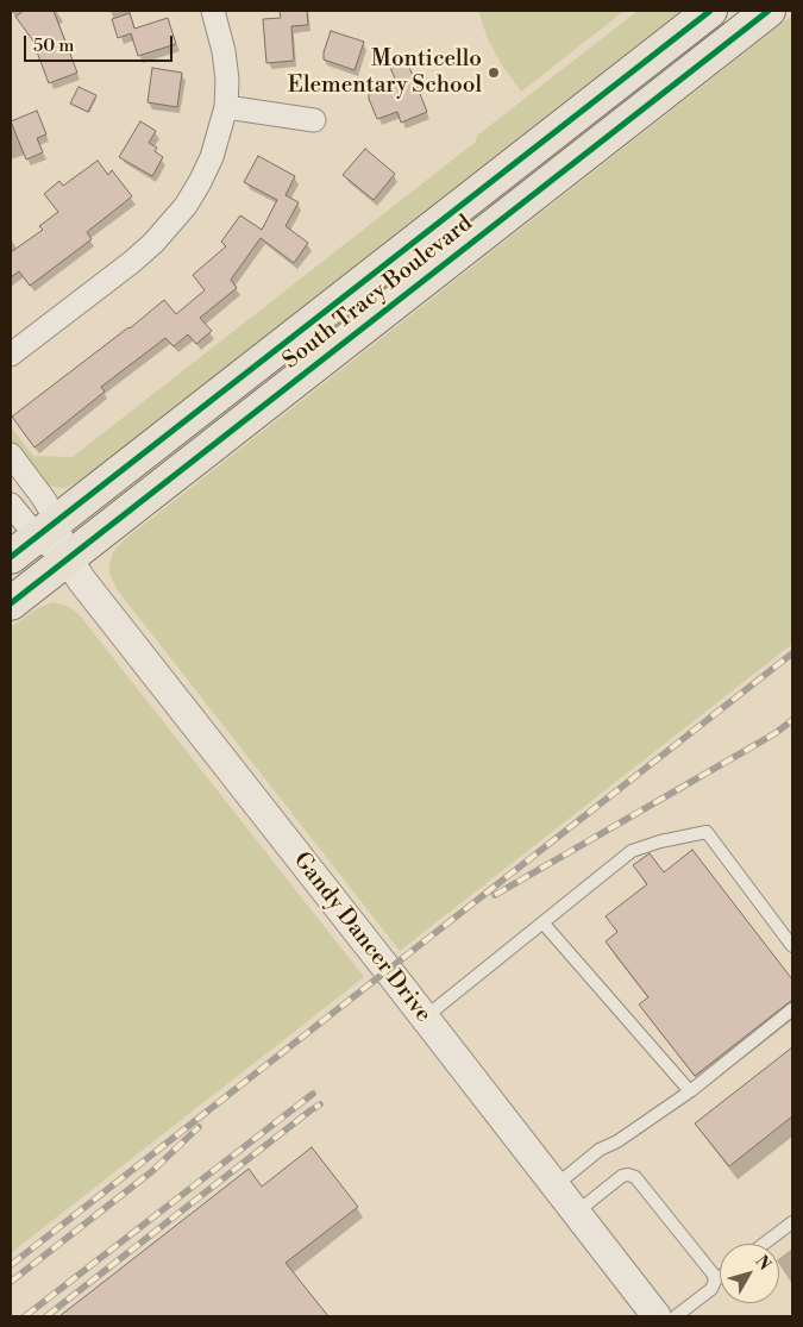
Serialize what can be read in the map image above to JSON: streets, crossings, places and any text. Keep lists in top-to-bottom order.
{
  "streets": {
    "main road": ["South Tracy Boulevard"],
    "street": ["Gandy Dancer Drive"]
  },
  "crossings": [
    ["South Tracy Boulevard", "Gandy Dancer Drive"]
  ],
  "places": ["Monticello Elementary School"],
  "scale_bar": "50 m",
  "north": "top right"
}
